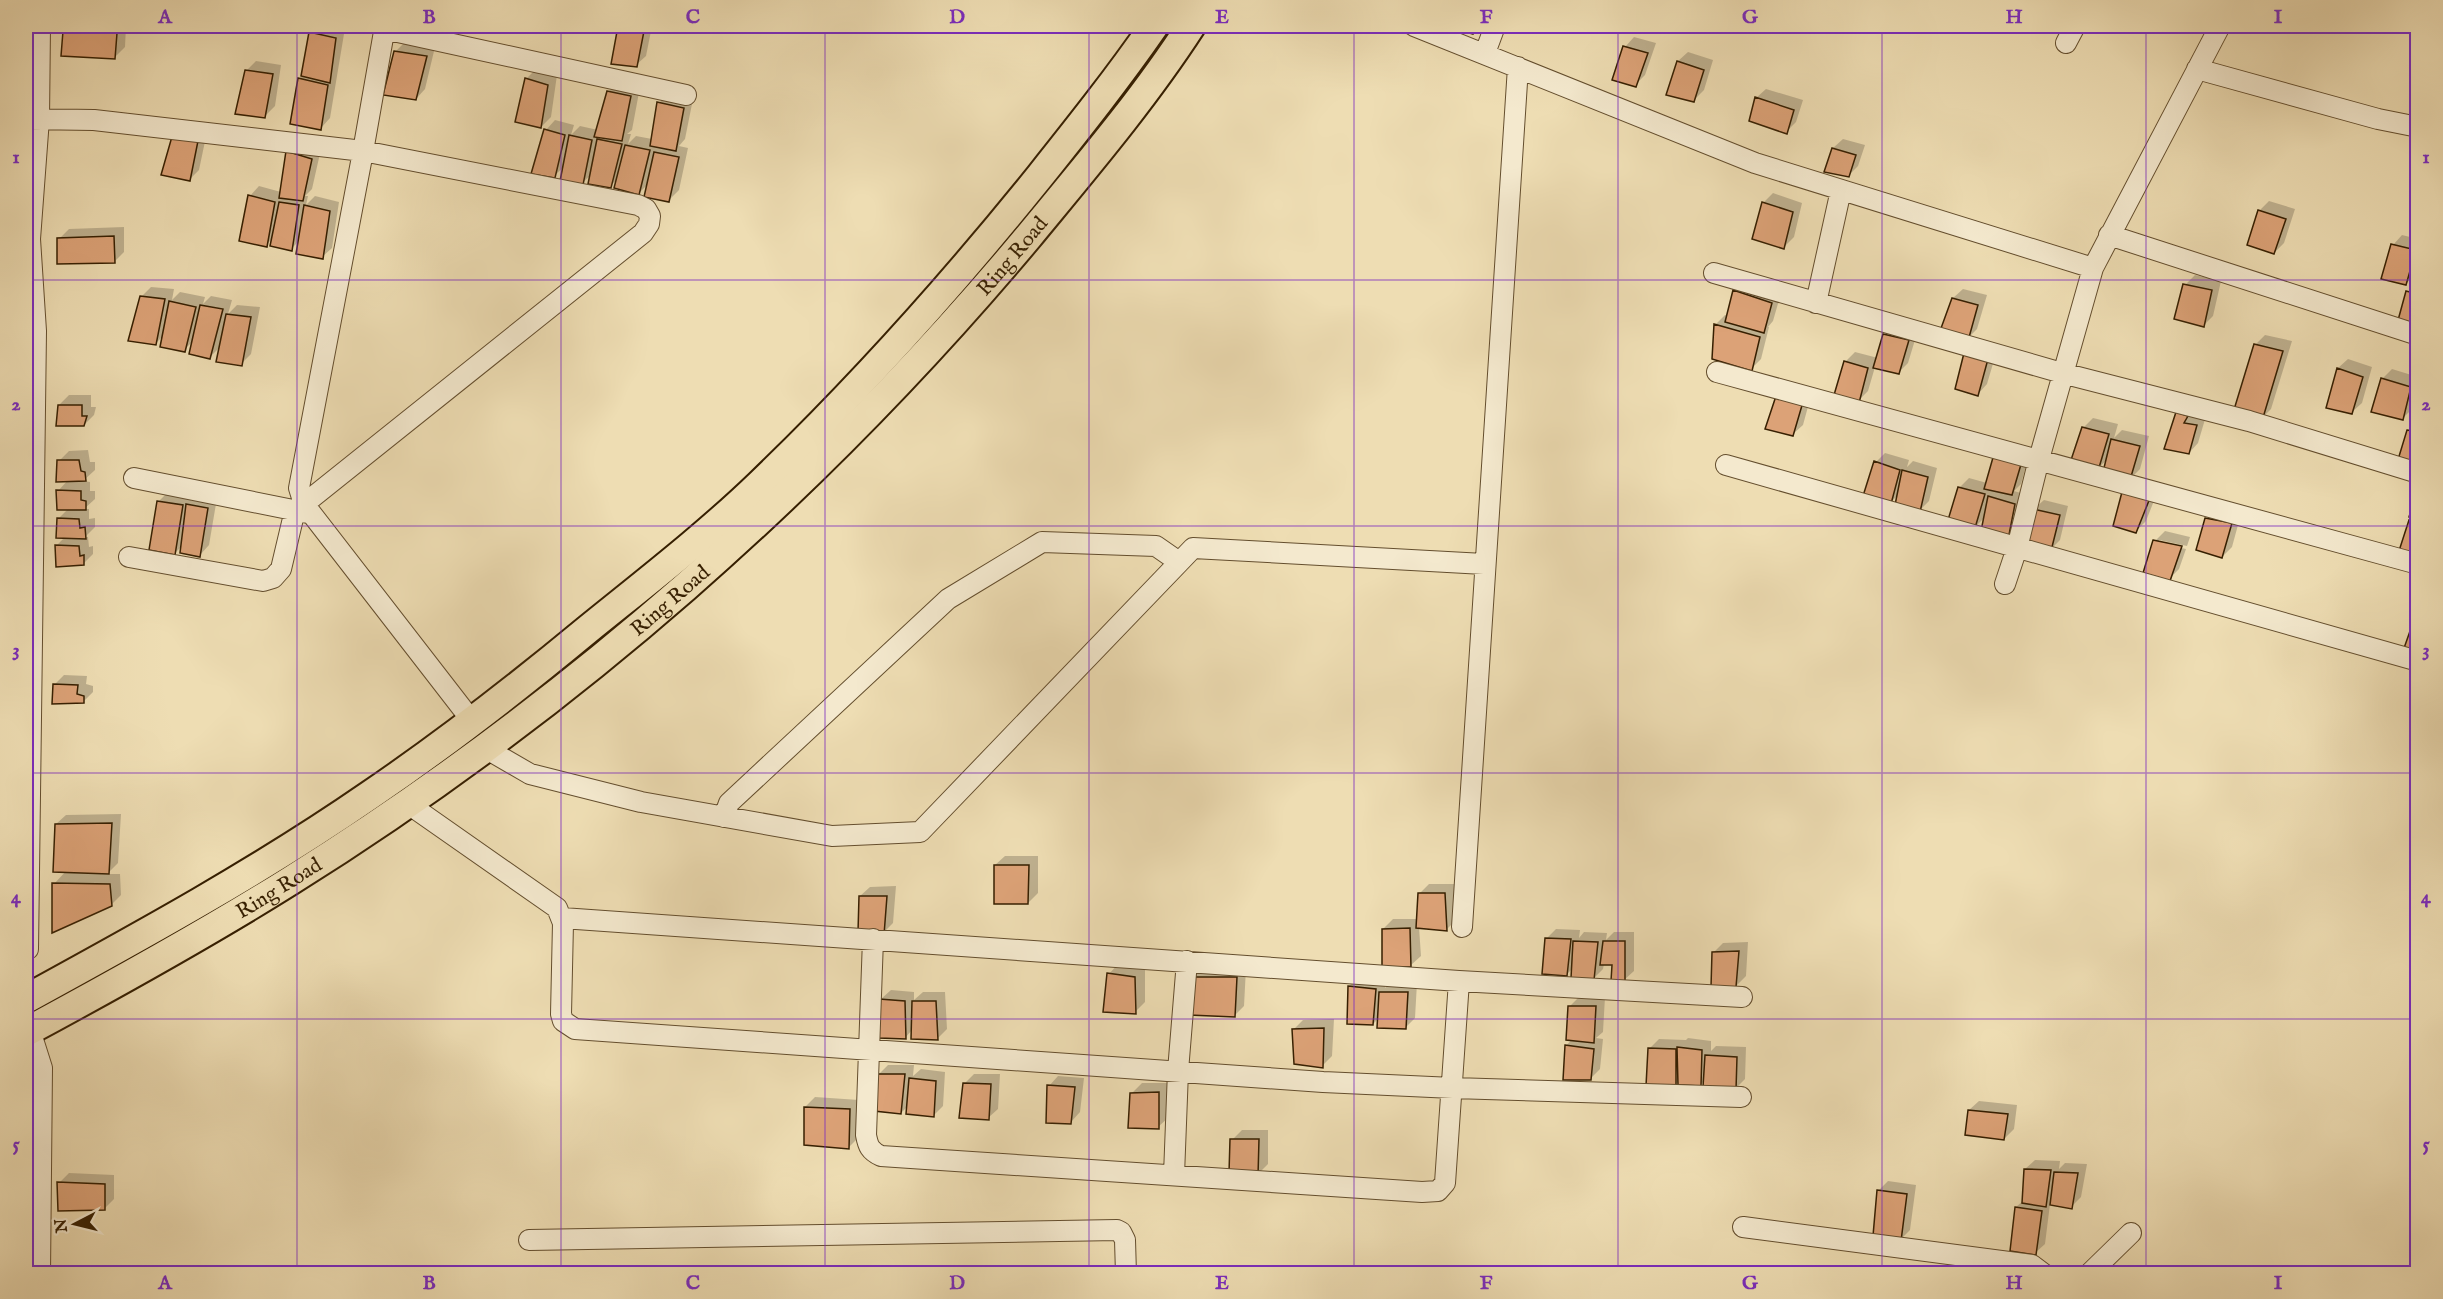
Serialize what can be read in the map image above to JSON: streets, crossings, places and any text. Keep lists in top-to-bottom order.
{
  "streets": {
    "highway": ["Ring Road"]
  },
  "north": "left",
  "grid": {
    "columns": [
      "A",
      "B",
      "C",
      "D",
      "E",
      "F",
      "G",
      "H",
      "I"
    ],
    "rows": [
      "1",
      "2",
      "3",
      "4",
      "5"
    ]
  }
}
